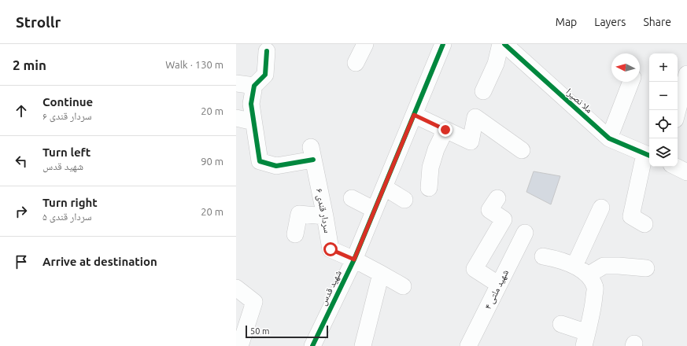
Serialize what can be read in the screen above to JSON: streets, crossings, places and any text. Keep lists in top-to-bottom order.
{
  "streets": {
    "street": [
      "ملا نصیرا",
      "سردار قندی ۶",
      "شهید قدس",
      "شهید ملتی ۴"
    ]
  },
  "crossings": [
    ["سردار قندی ۶", "شهید قدس"]
  ],
  "scale_bar": "50 m",
  "north": "left",
  "page": {
    "header": "Strollr",
    "nav": ["Map", "Layers", "Share"],
    "heading": ["2 min", "Walk · 130 m"],
    "map_buttons": ["+", "−"],
    "list": [
      ["Continue", "سردار قندی ۶", "20 m"],
      ["Turn left", "شهید قدس", "90 m"],
      ["Turn right", "سردار قندی ۵", "20 m"],
      "Arrive at destination"
    ],
    "scale": "50 m"
  }
}
